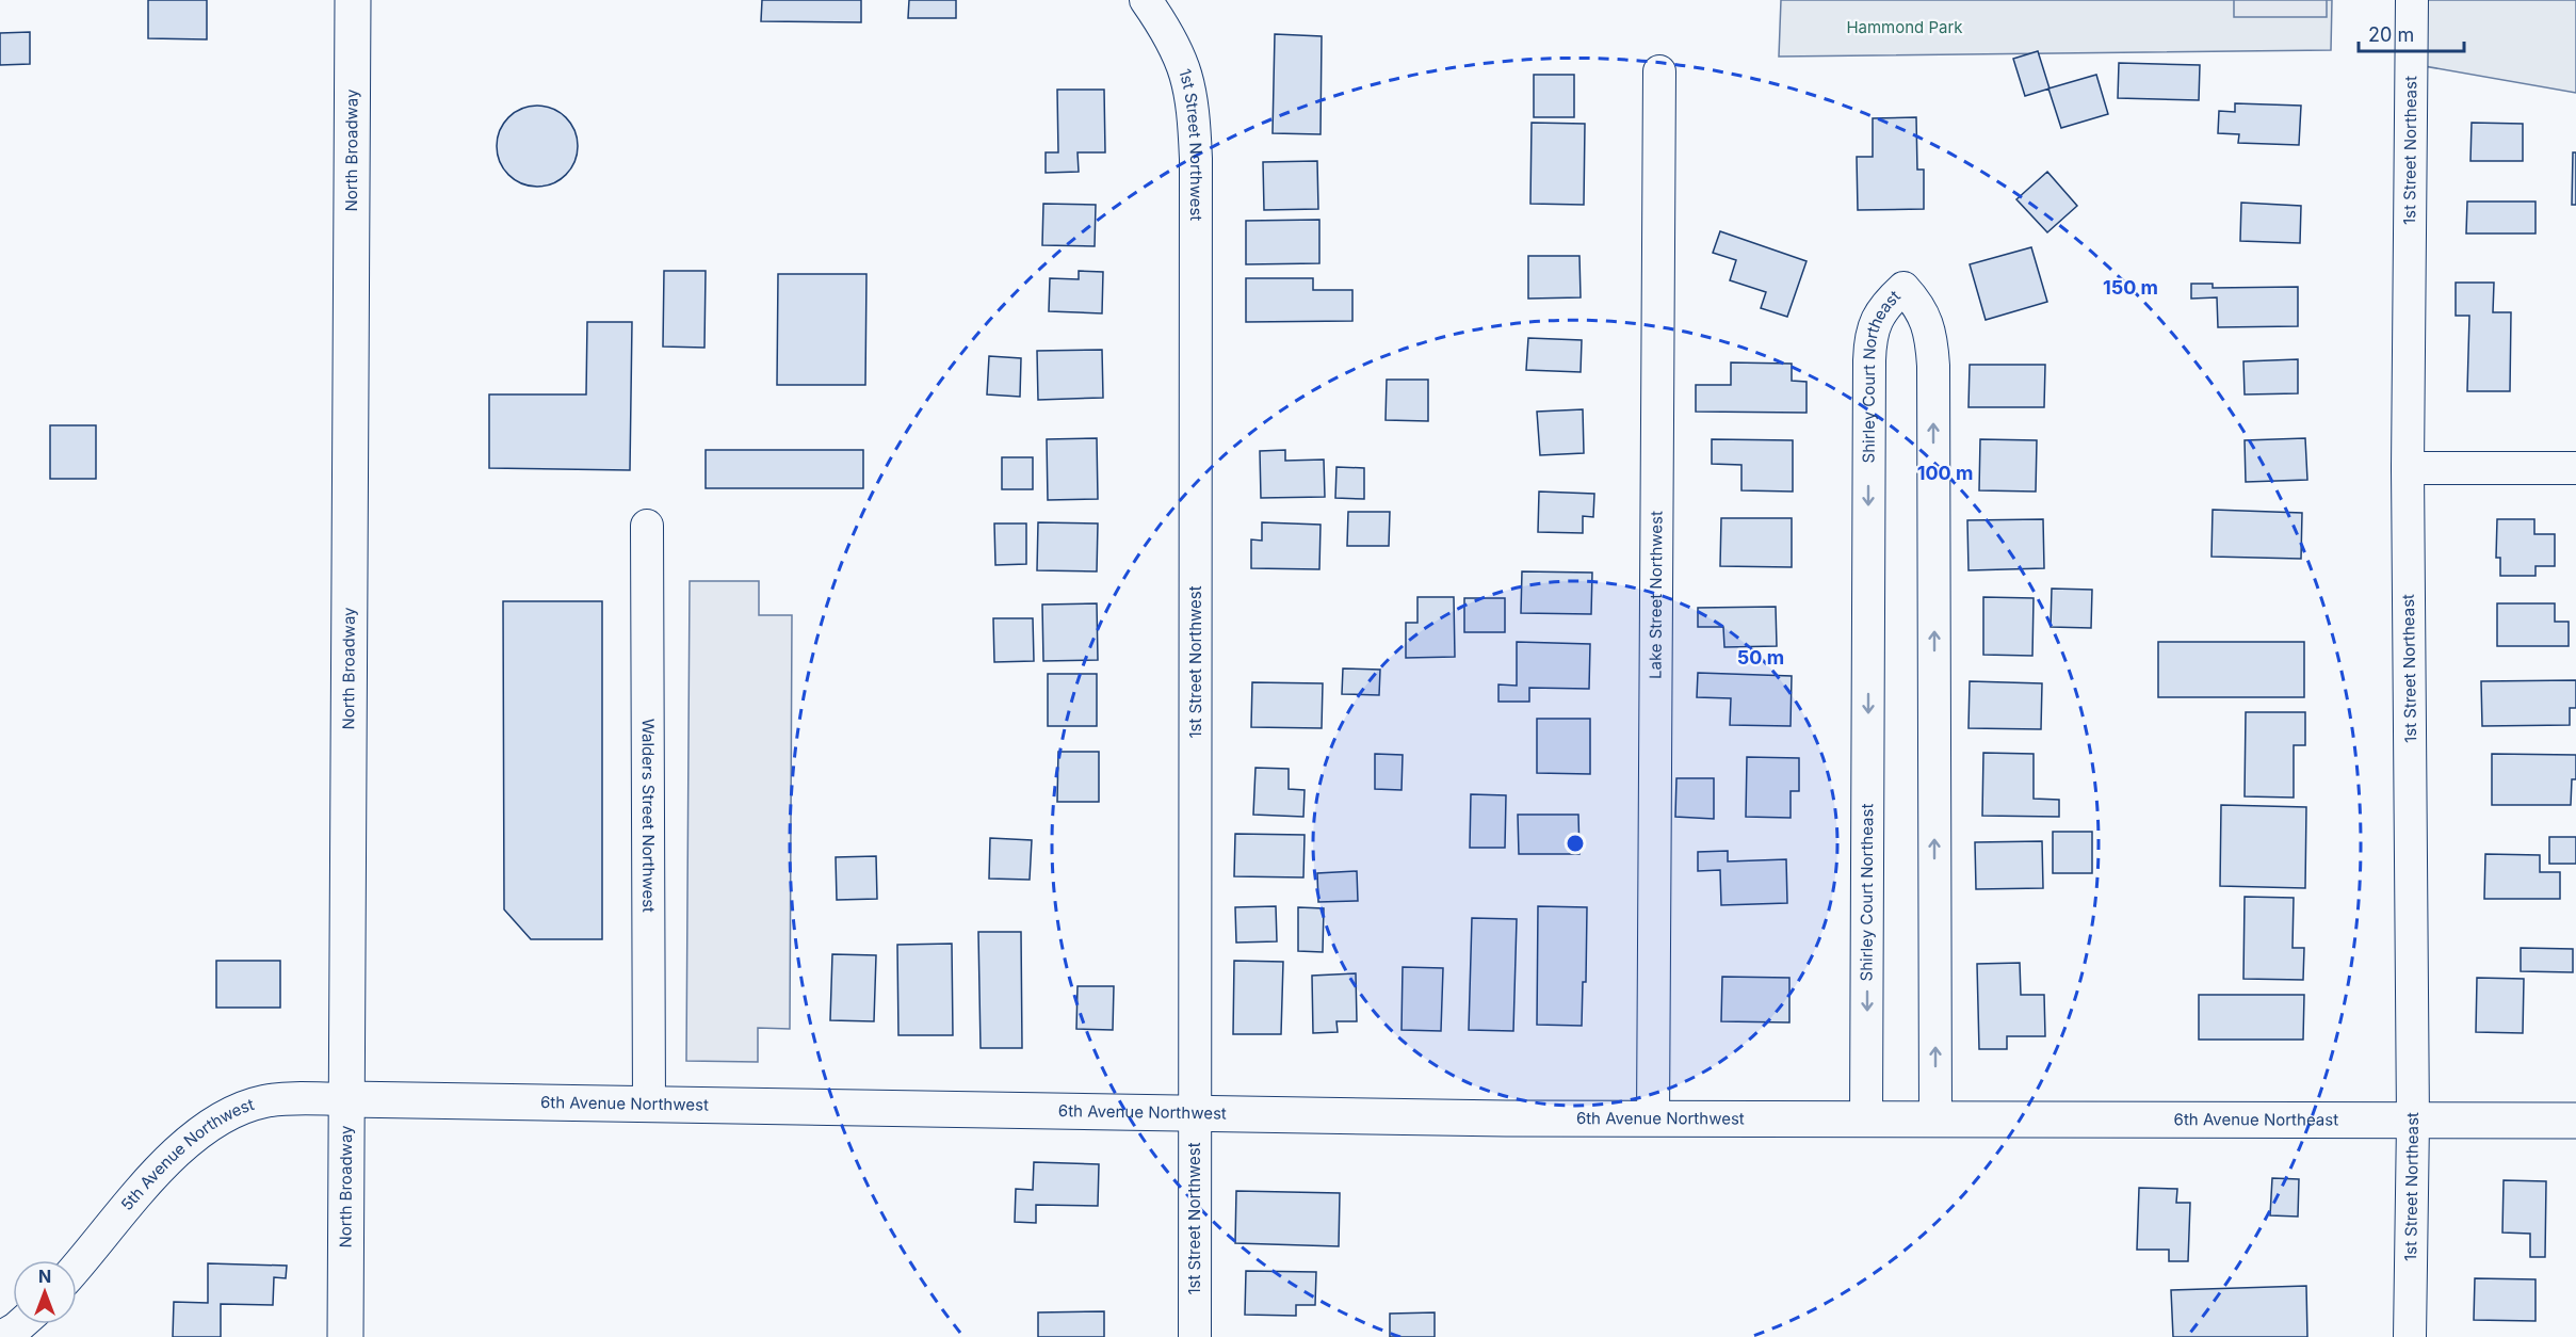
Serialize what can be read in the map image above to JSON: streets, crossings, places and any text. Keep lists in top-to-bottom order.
{
  "streets": {
    "street": [
      "1st Street Northwest",
      "North Broadway",
      "1st Street Northeast",
      "Shirley Court Northeast",
      "Lake Street Northwest",
      "Walders Street Northwest",
      "6th Avenue Northwest",
      "6th Avenue Northeast",
      "5th Avenue Northwest"
    ]
  },
  "crossings": [
    ["1st Street Northwest", "6th Avenue Northwest"],
    ["North Broadway", "6th Avenue Northwest"],
    ["North Broadway", "5th Avenue Northwest"],
    ["1st Street Northeast", "6th Avenue Northeast"],
    ["Shirley Court Northeast", "6th Avenue Northwest"],
    ["Shirley Court Northeast", "6th Avenue Northeast"],
    ["Lake Street Northwest", "6th Avenue Northwest"],
    ["Walders Street Northwest", "6th Avenue Northwest"],
    ["6th Avenue Northwest", "6th Avenue Northeast"],
    ["6th Avenue Northwest", "5th Avenue Northwest"]
  ],
  "parks": ["Hammond Park"],
  "scale_bar": "20 m",
  "north": "top",
  "rings": ["150 m", "100 m", "50 m"]
}
